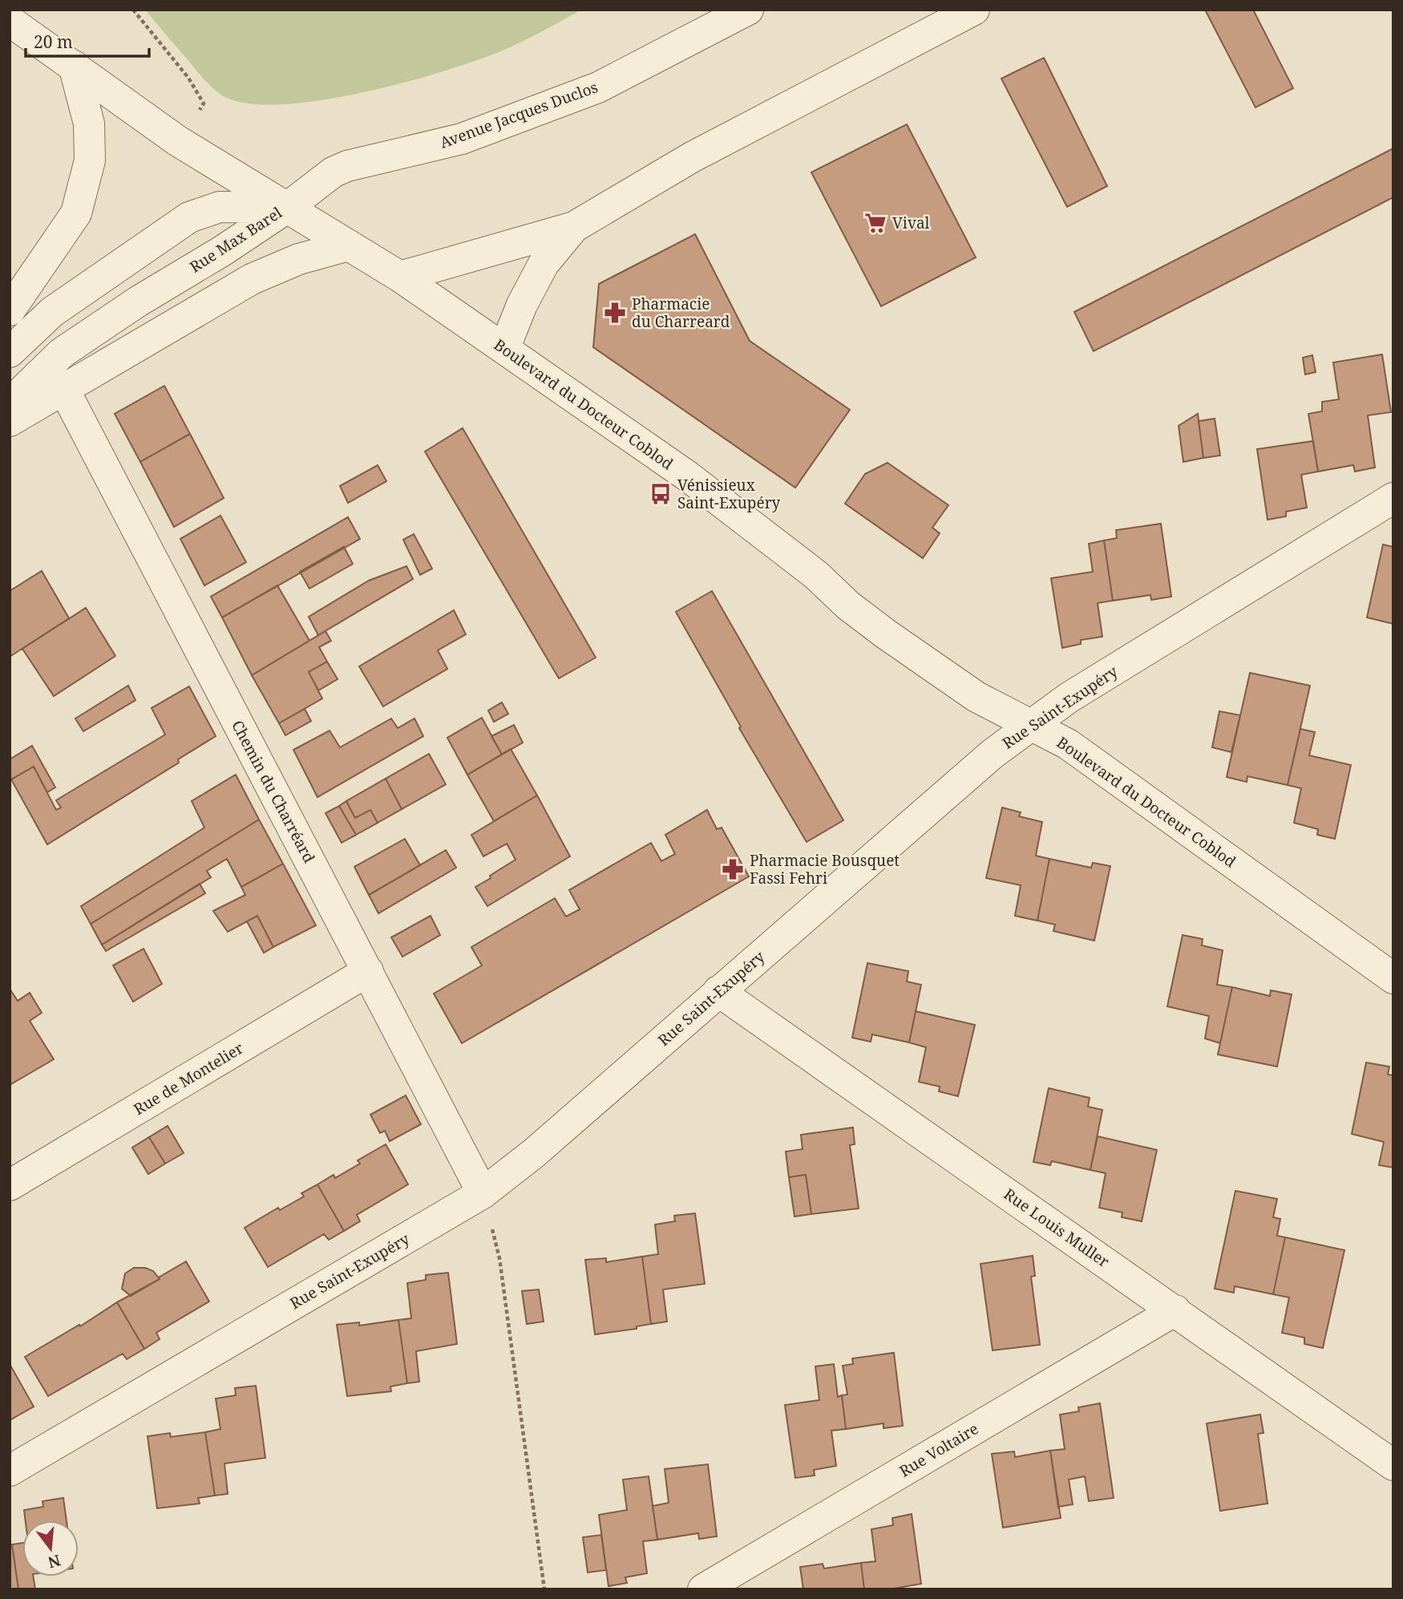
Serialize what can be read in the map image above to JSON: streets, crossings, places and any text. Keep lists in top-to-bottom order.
{
  "streets": {
    "street": [
      "Avenue Jacques Duclos",
      "Rue Max Barel",
      "Boulevard du Docteur Coblod",
      "Rue Saint-Exupéry",
      "Chemin du Charréard",
      "Rue de Montelier",
      "Rue Louis Muller",
      "Rue Voltaire"
    ]
  },
  "crossings": [
    ["Avenue Jacques Duclos", "Rue Max Barel"],
    ["Avenue Jacques Duclos", "Boulevard du Docteur Coblod"],
    ["Rue Max Barel", "Boulevard du Docteur Coblod"],
    ["Boulevard du Docteur Coblod", "Rue Saint-Exupéry"],
    ["Rue Saint-Exupéry", "Chemin du Charréard"],
    ["Rue Saint-Exupéry", "Rue Louis Muller"],
    ["Chemin du Charréard", "Rue de Montelier"],
    ["Rue Louis Muller", "Rue Voltaire"]
  ],
  "places": {
    "supermarket": ["Vival"],
    "pharmacy": ["Pharmacie du Charreard", "Pharmacie Bousquet Fassi Fehri"],
    "bus stop": ["Vénissieux Saint-Exupéry"]
  },
  "scale_bar": "20 m",
  "north": "bottom"
}
